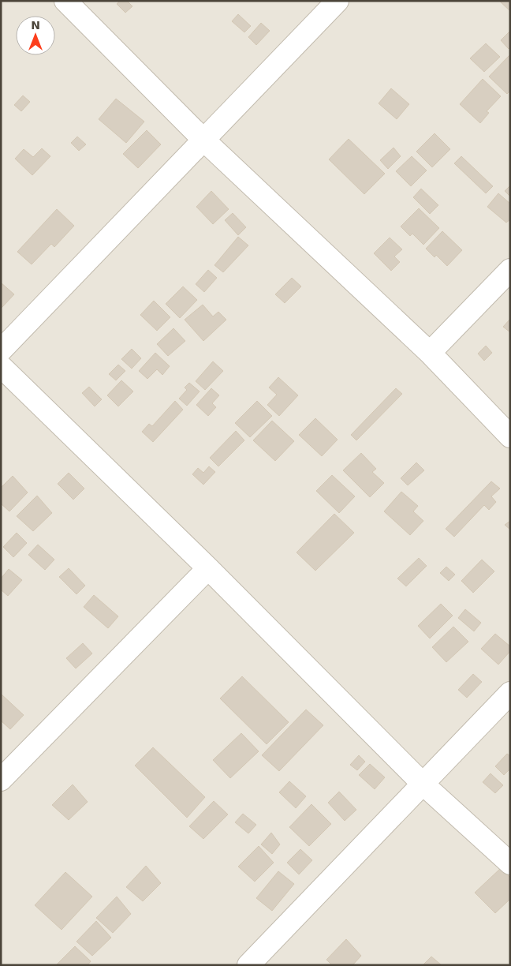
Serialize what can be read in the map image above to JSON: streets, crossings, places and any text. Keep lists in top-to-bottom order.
{
  "north": "top"
}
